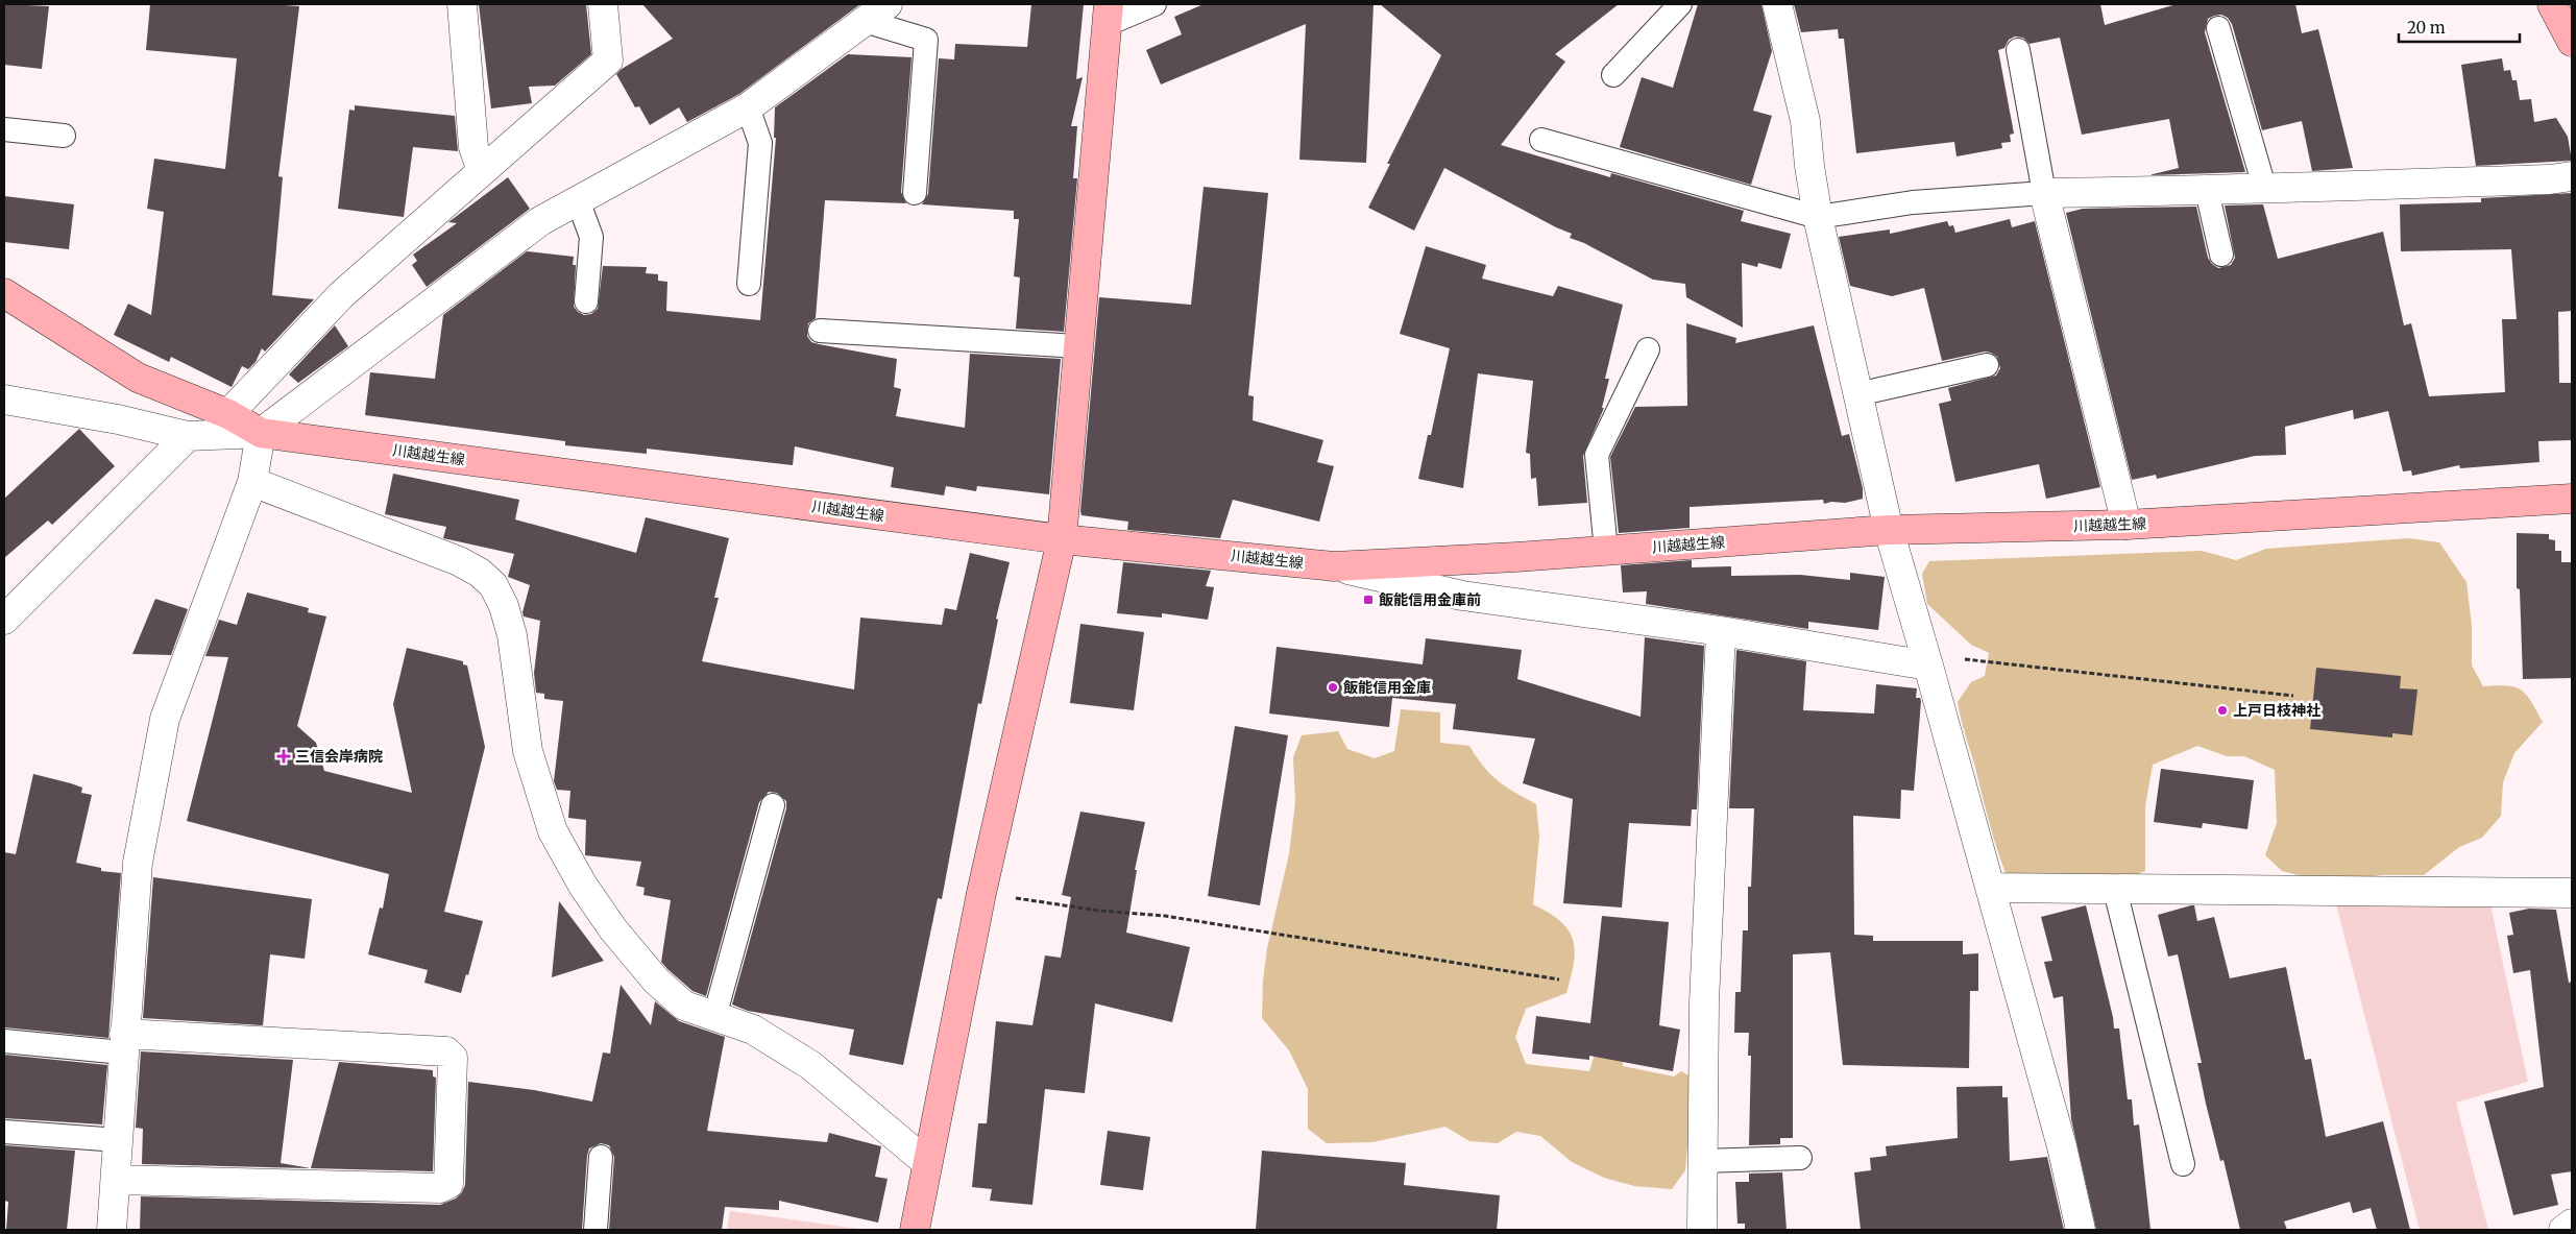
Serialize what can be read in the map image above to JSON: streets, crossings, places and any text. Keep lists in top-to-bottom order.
{
  "streets": {
    "main road": ["川越越生線"]
  },
  "places": {
    "transit": ["飯能信用金庫前"],
    "other": ["飯能信用金庫", "上戸日枝神社"],
    "health": ["三信会岸病院"]
  },
  "scale_bar": "20 m"
}
